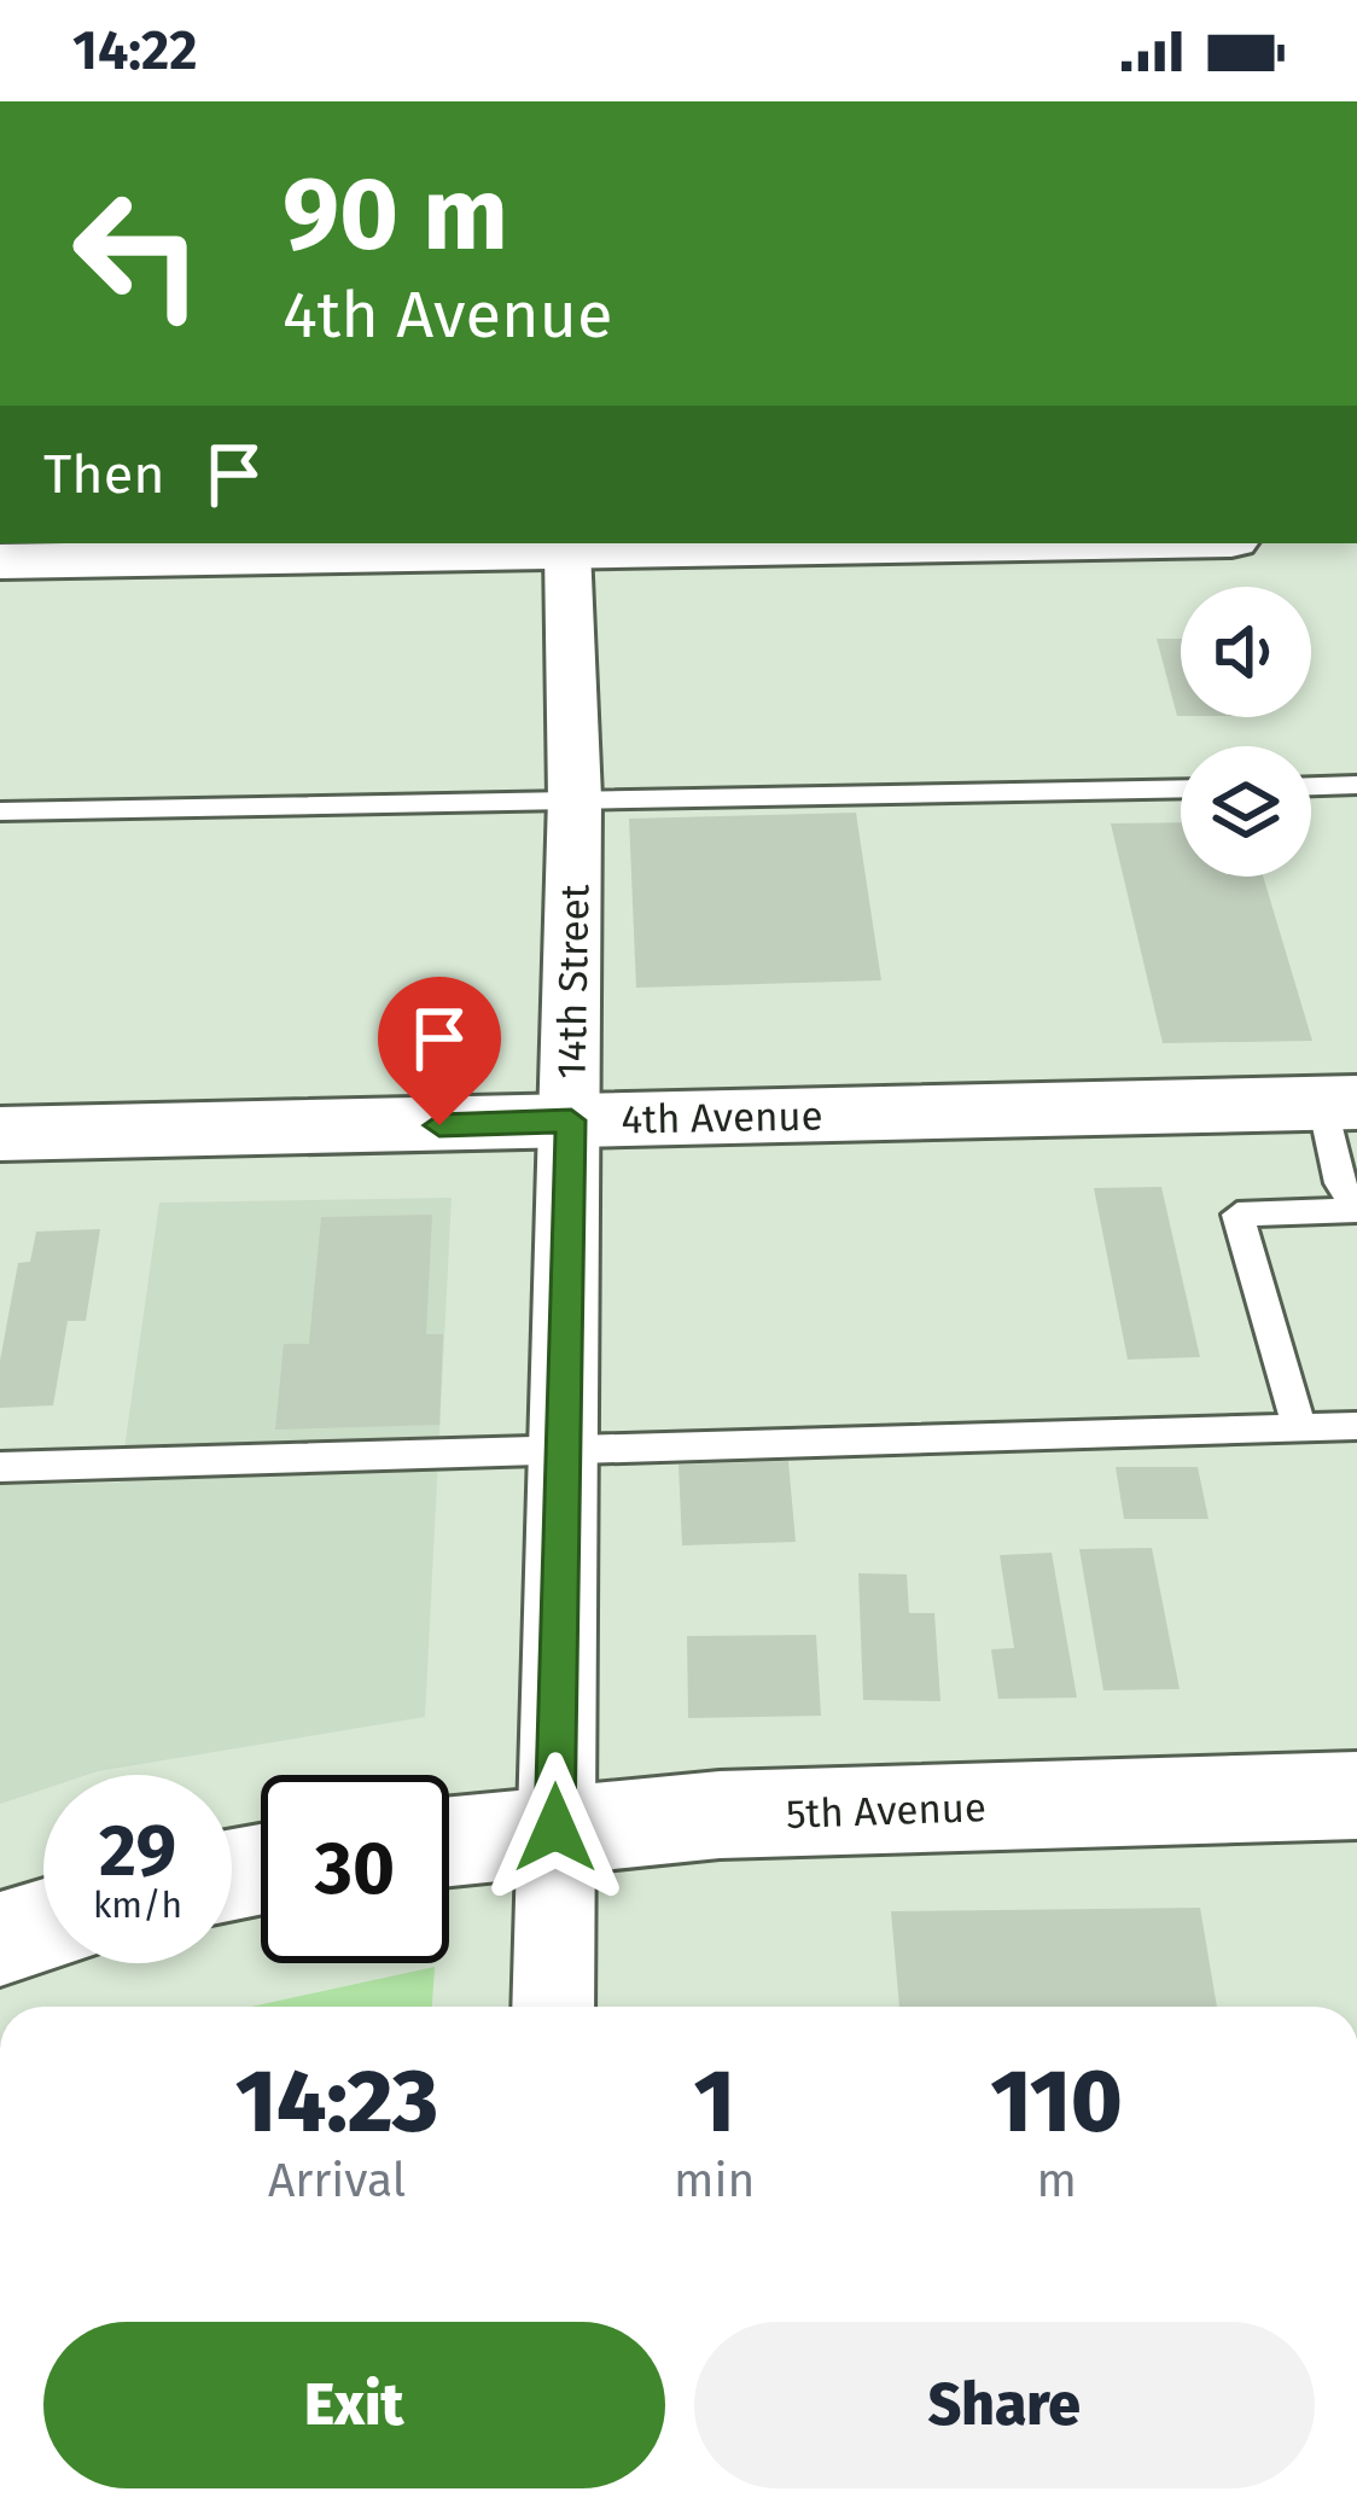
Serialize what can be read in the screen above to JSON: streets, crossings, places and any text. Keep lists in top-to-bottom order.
{
  "streets": {
    "main road": ["4th Avenue", "5th Avenue"],
    "street": ["14th Street"]
  },
  "crossings": [
    ["14th Street", "4th Avenue"],
    ["14th Street", "5th Avenue"]
  ],
  "page": {
    "status": "14:22",
    "turn": ["90 m", "4th Avenue"],
    "then": "Then",
    "speed": "29 km/h",
    "limit": "30",
    "eta": [
      "14:23",
      "Arrival",
      "1",
      "min",
      "110",
      "m"
    ],
    "buttons": ["Exit", "Share"]
  }
}
